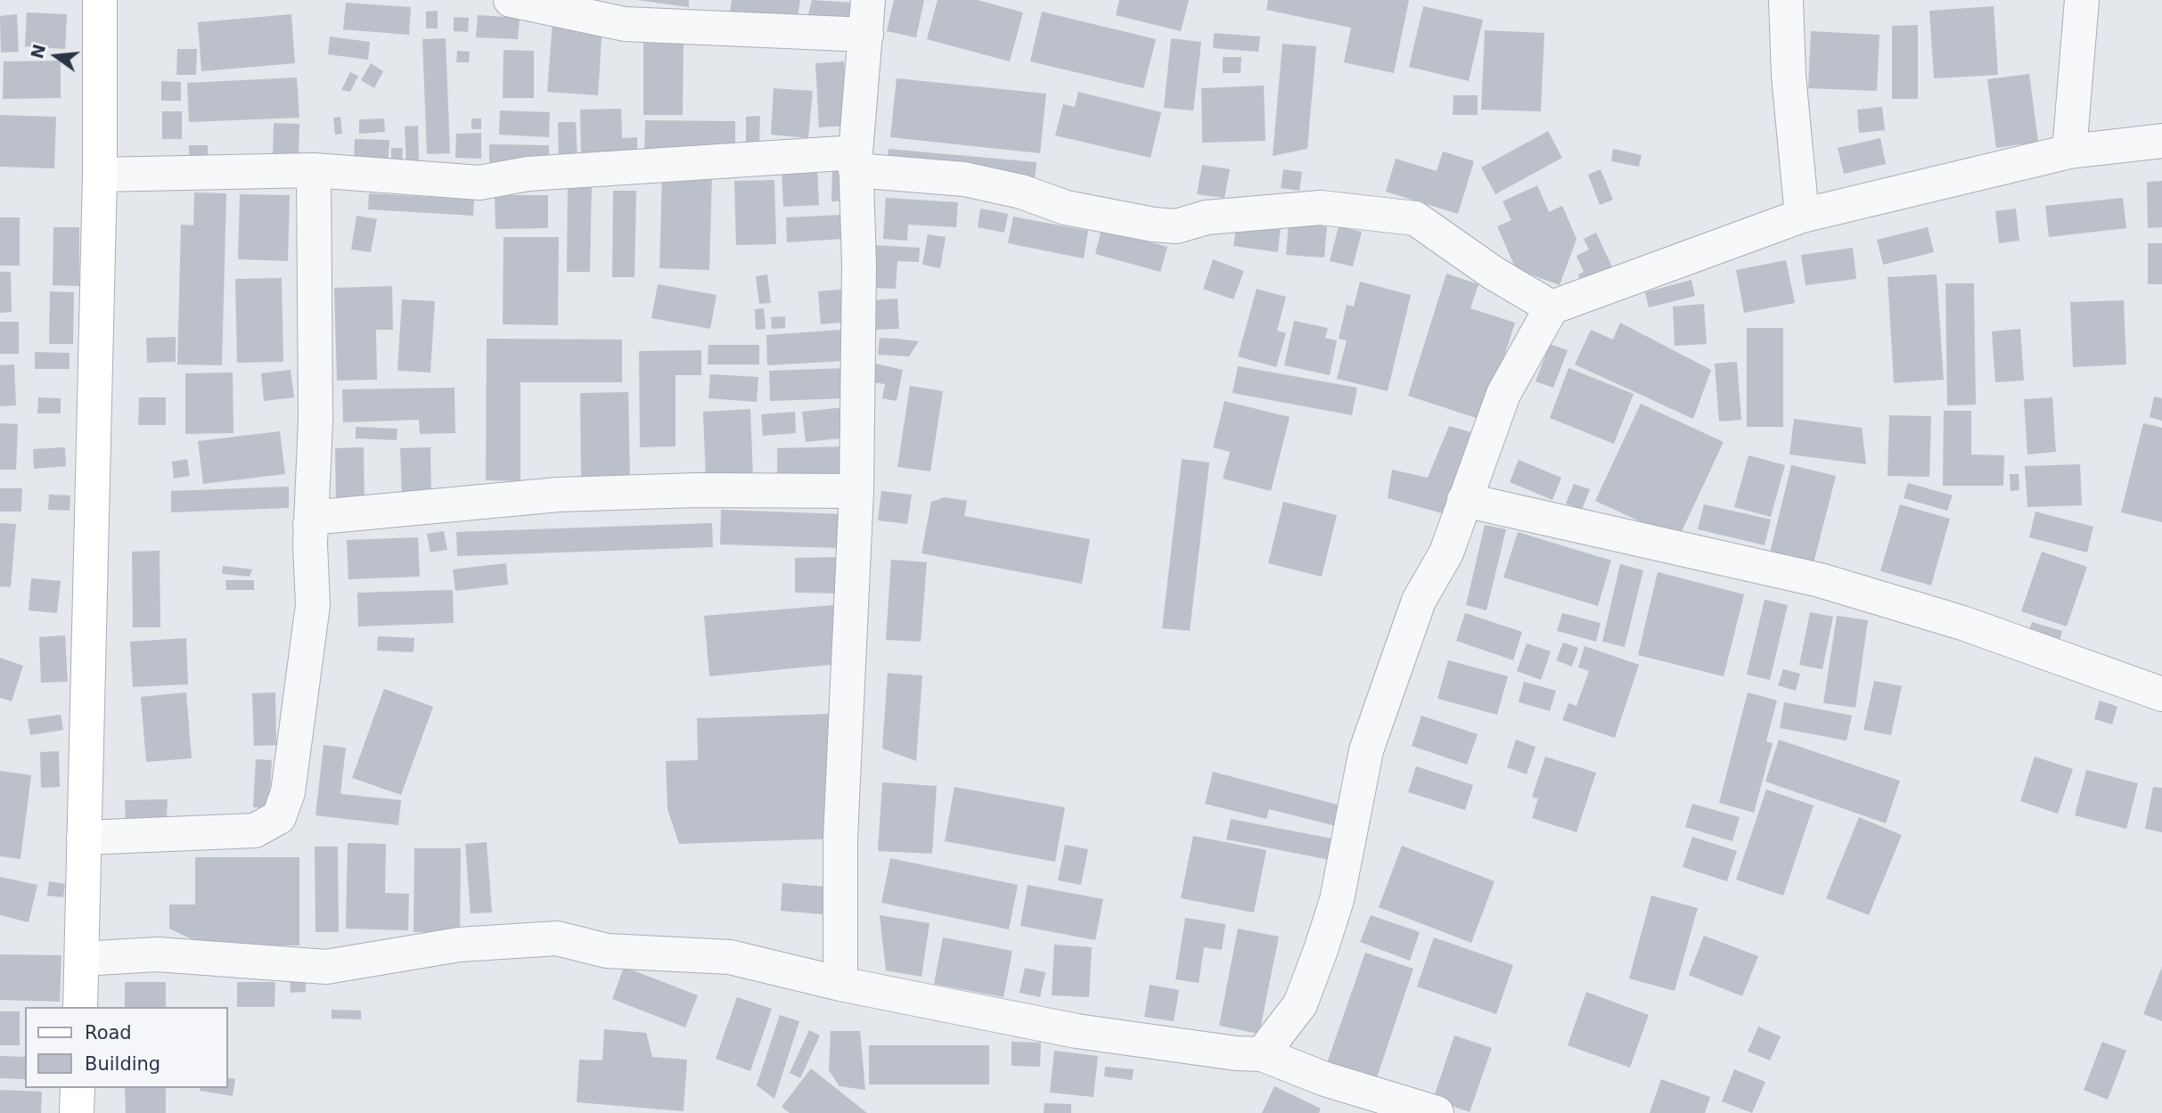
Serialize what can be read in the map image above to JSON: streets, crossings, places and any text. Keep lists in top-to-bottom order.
{
  "legend": ["Road", "Building"],
  "north": "left"
}
